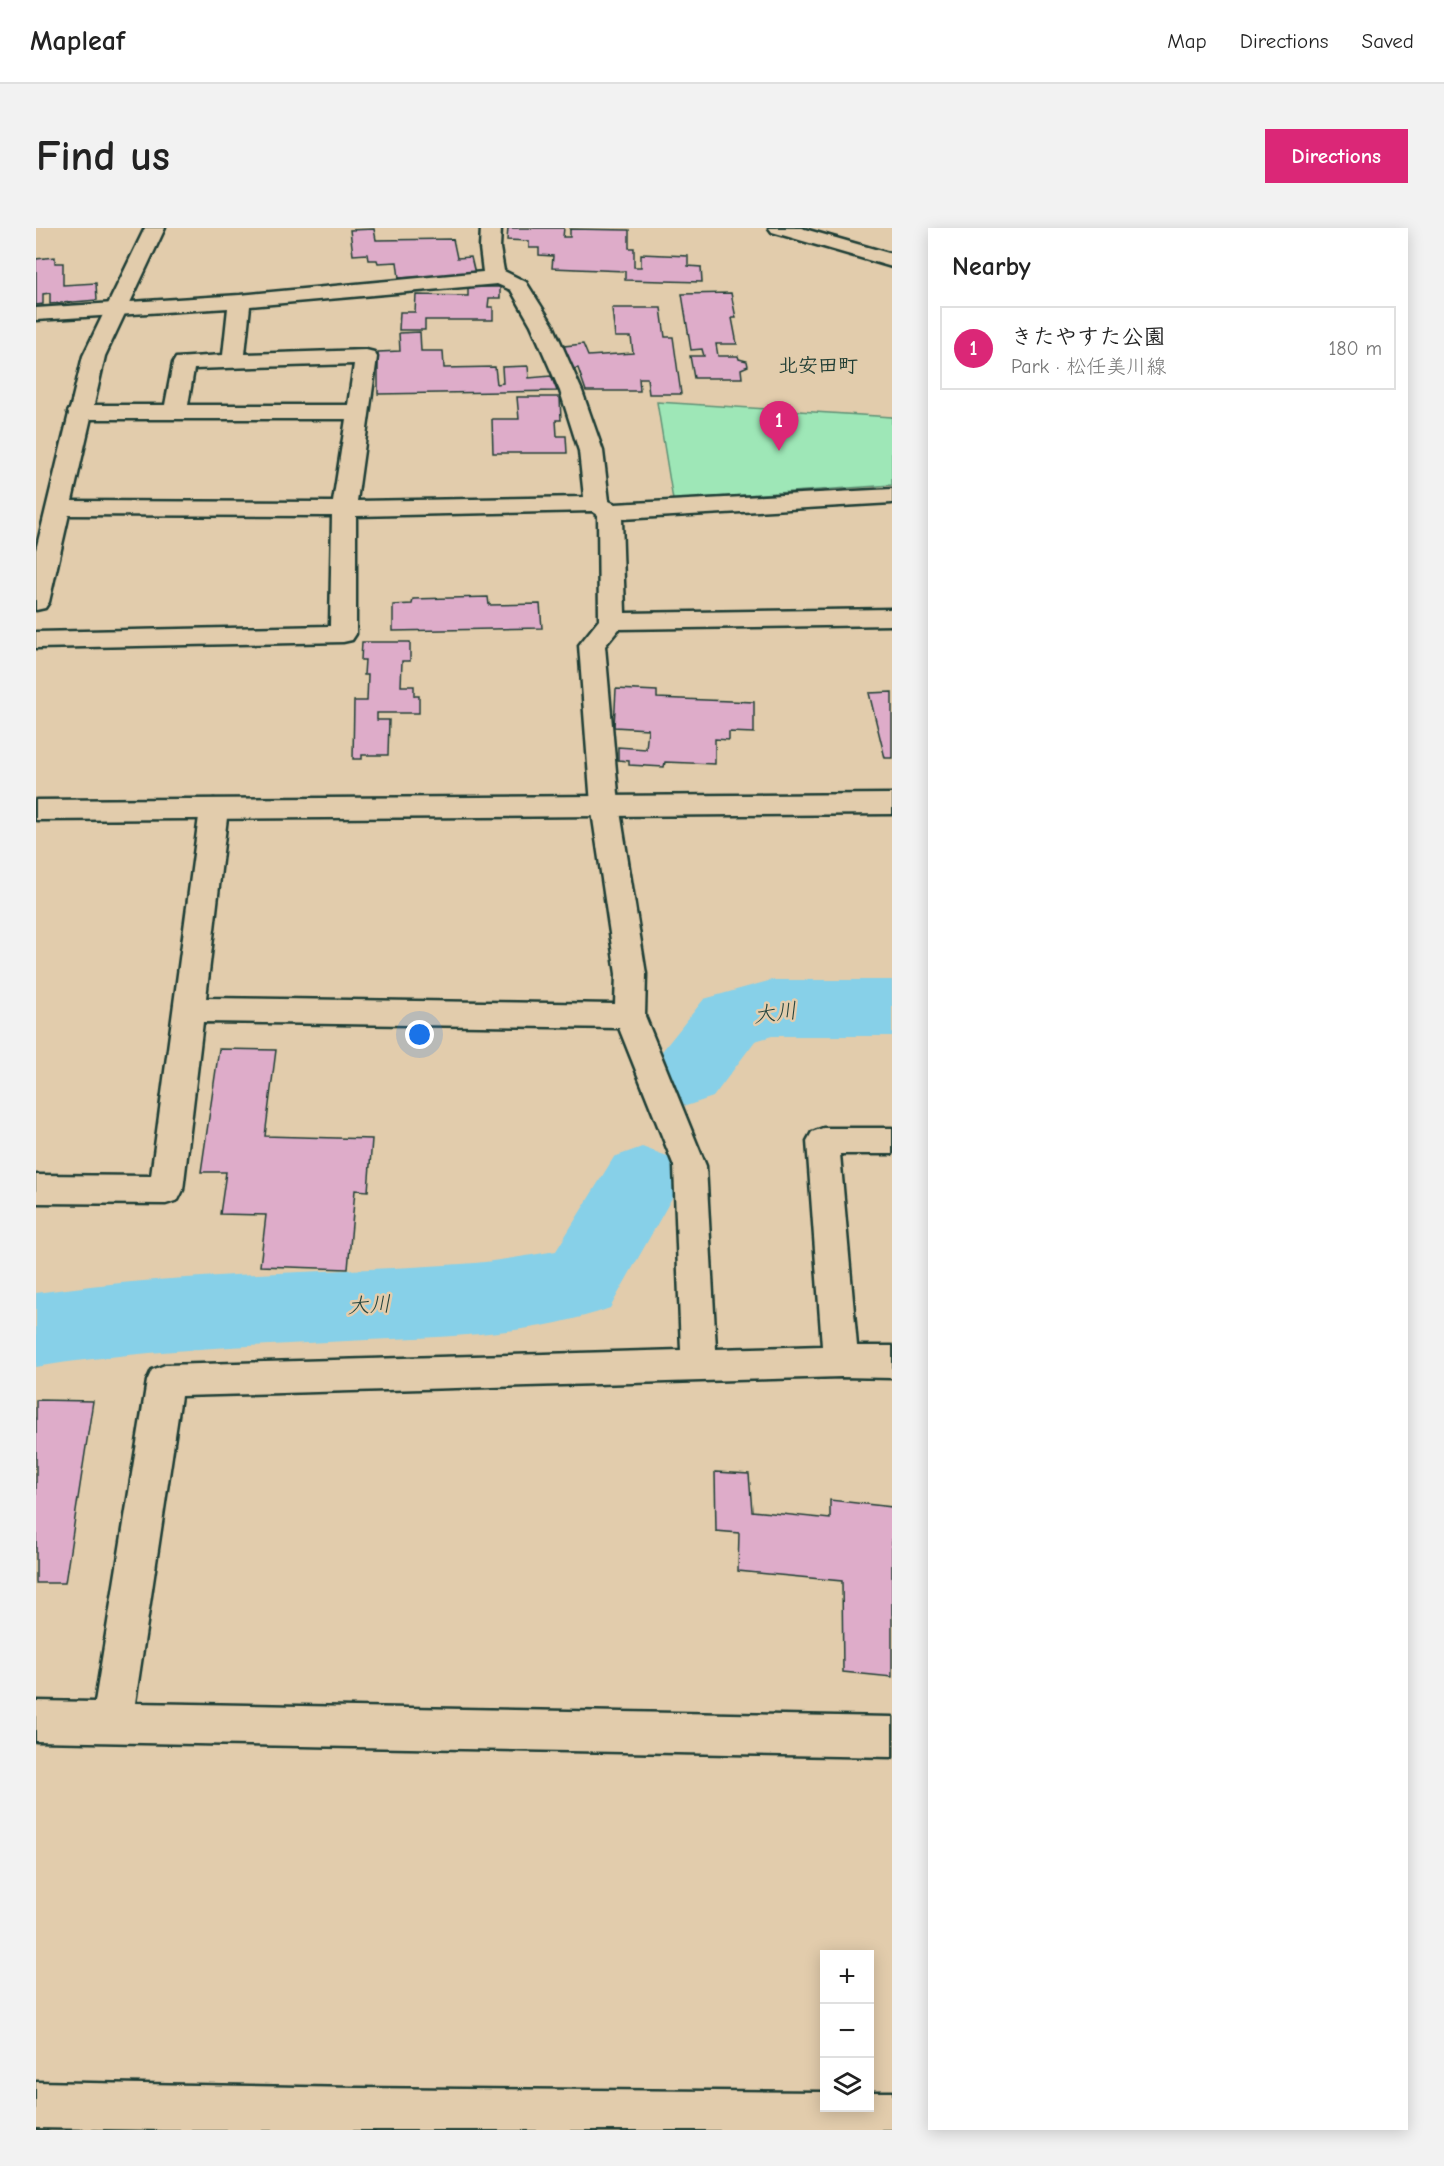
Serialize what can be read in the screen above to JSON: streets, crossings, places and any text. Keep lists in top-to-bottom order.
{
  "districts": ["北安田町"],
  "water": ["大川"],
  "page": {
    "header": "Mapleaf",
    "nav": ["Map", "Directions", "Saved"],
    "buttons": "Directions",
    "title": "Find us",
    "heading": "Nearby",
    "list": [
      {
        "mark": "1",
        "name": "きたやすた公園",
        "note": "Park · 松任美川線",
        "value": "180 m"
      }
    ],
    "pins": "1",
    "map_buttons": ["+", "−"]
  }
}
